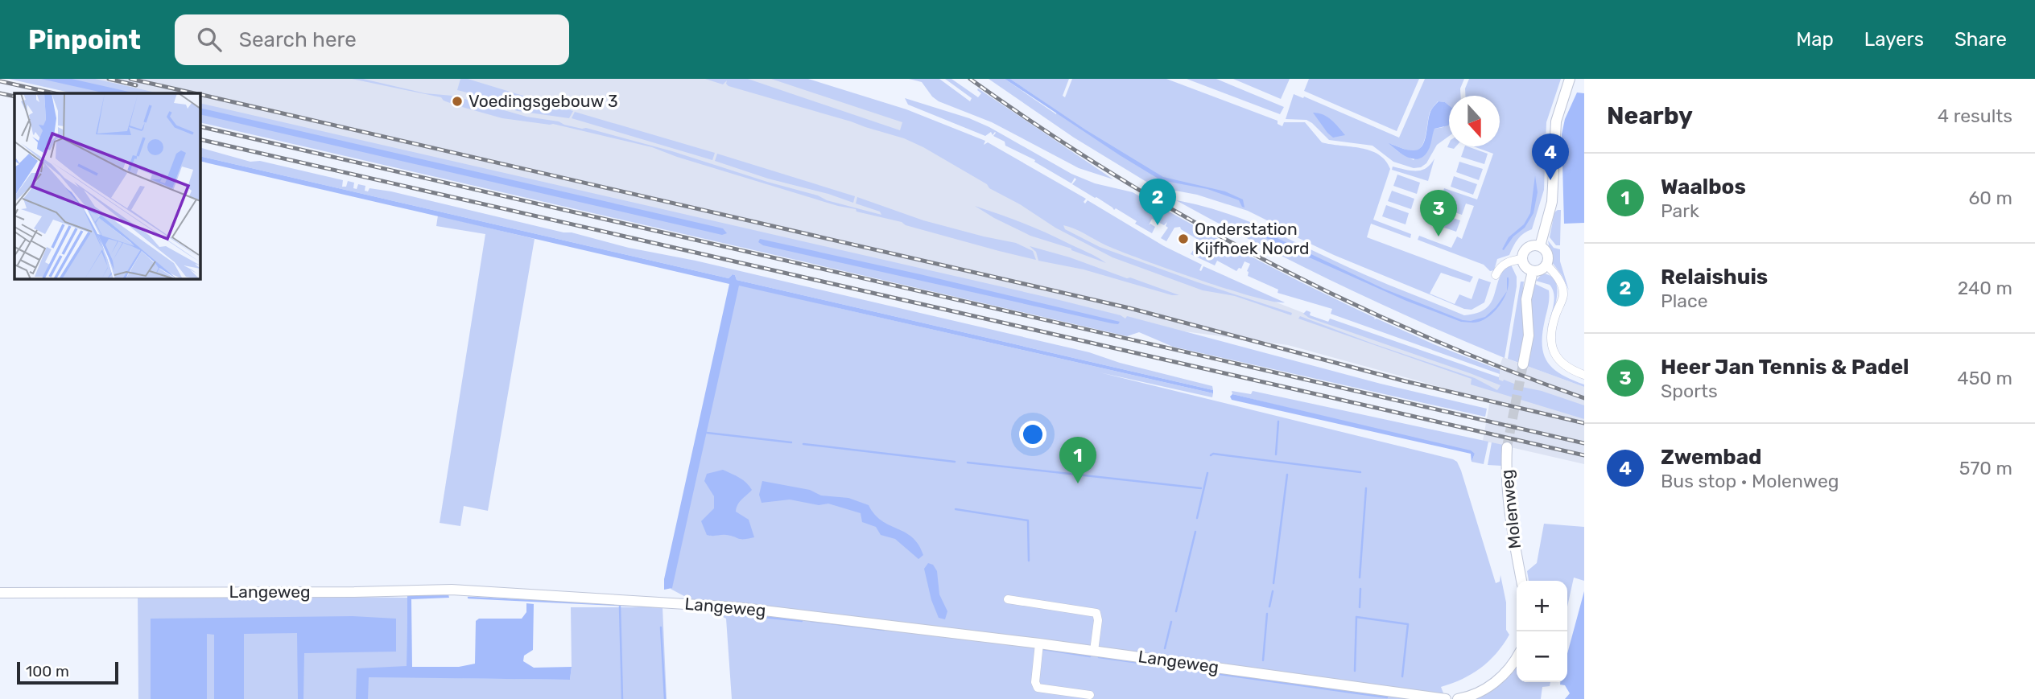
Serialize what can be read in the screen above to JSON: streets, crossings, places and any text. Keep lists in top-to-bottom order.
{
  "streets": {
    "main road": ["Molenweg", "Langeweg"]
  },
  "places": ["Voedingsgebouw 3", "Onderstation Kijfhoek Noord"],
  "scale_bar": "100 m",
  "north": "bottom",
  "page": {
    "header": "Pinpoint",
    "search": "Search here",
    "nav": ["Map", "Layers", "Share"],
    "heading": ["Nearby", "4 results"],
    "pins": [
      "4",
      "2",
      "3",
      "1"
    ],
    "list": [
      {
        "mark": "1",
        "name": "Waalbos",
        "note": "Park",
        "value": "60 m"
      },
      {
        "mark": "2",
        "name": "Relaishuis",
        "note": "Place",
        "value": "240 m"
      },
      {
        "mark": "3",
        "name": "Heer Jan Tennis & Padel",
        "note": "Sports",
        "value": "450 m"
      },
      {
        "mark": "4",
        "name": "Zwembad",
        "note": "Bus stop · Molenweg",
        "value": "570 m"
      }
    ],
    "map_buttons": ["+", "−"],
    "scale": "100 m"
  }
}
